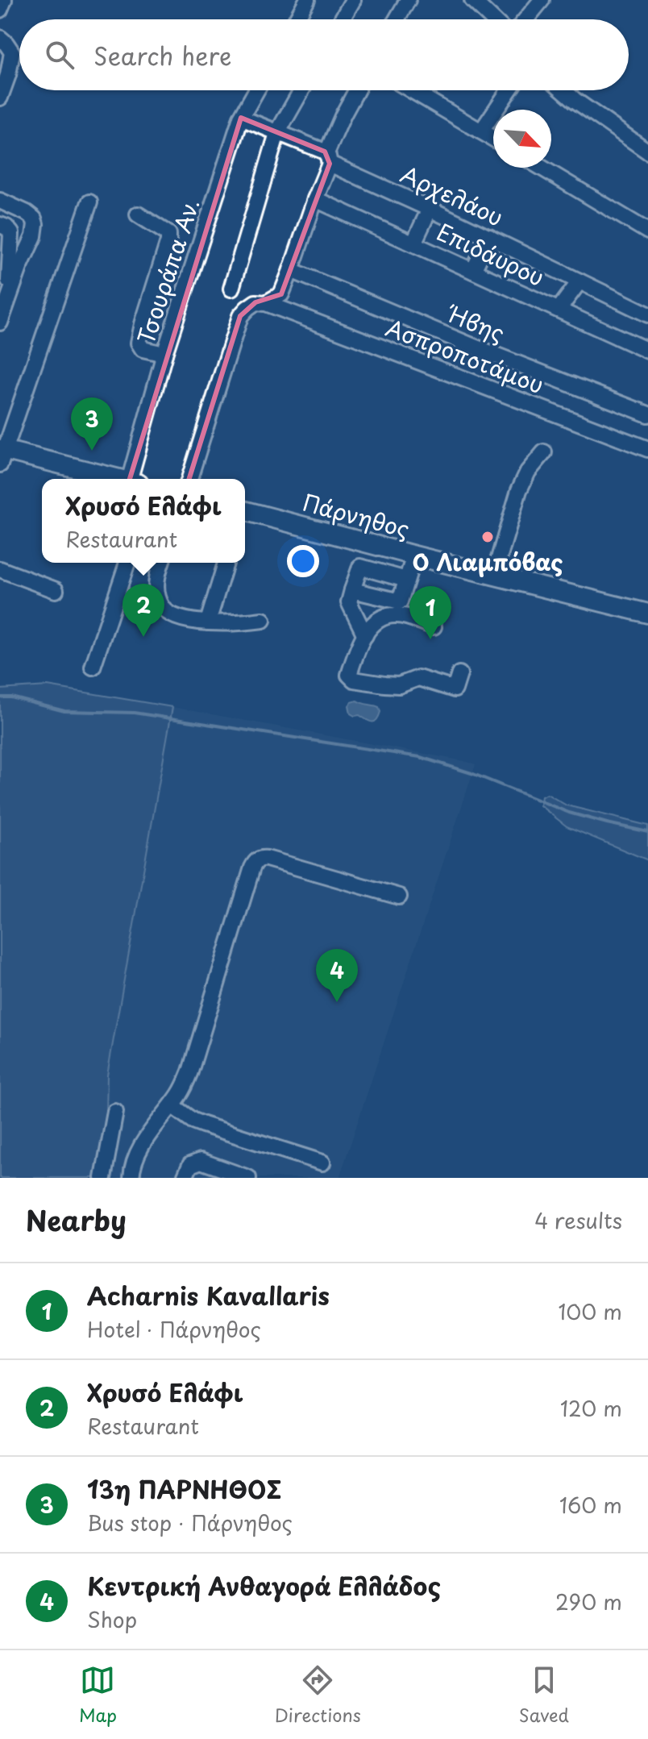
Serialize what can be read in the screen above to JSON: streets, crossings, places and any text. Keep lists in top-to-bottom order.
{
  "streets": {
    "main road": ["Πάρνηθος"],
    "street": [
      "Αρχελάου",
      "Επιδάυρου",
      "Τσουράπα Αν.",
      "Ήβης",
      "Ασπροποτάμου"
    ]
  },
  "crossings": [
    ["Αρχελάου", "Τσουράπα Αν."]
  ],
  "places": ["Ο Λιαμπόβας"],
  "north": "bottom right",
  "page": {
    "search": "Search here",
    "pins": [
      "3",
      "2",
      "1",
      "4"
    ],
    "popup": ["Χρυσό Ελάφι", "Restaurant"],
    "heading": ["Nearby", "4 results"],
    "list": [
      {
        "mark": "1",
        "name": "Acharnis Kavallaris",
        "note": "Hotel · Πάρνηθος",
        "value": "100 m"
      },
      {
        "mark": "2",
        "name": "Χρυσό Ελάφι",
        "note": "Restaurant",
        "value": "120 m"
      },
      {
        "mark": "3",
        "name": "13η ΠΑΡΝΗΘΟΣ",
        "note": "Bus stop · Πάρνηθος",
        "value": "160 m"
      },
      {
        "mark": "4",
        "name": "Κεντρική Ανθαγορά Ελλάδος",
        "note": "Shop",
        "value": "290 m"
      }
    ],
    "nav": ["Map", "Directions", "Saved"]
  }
}
